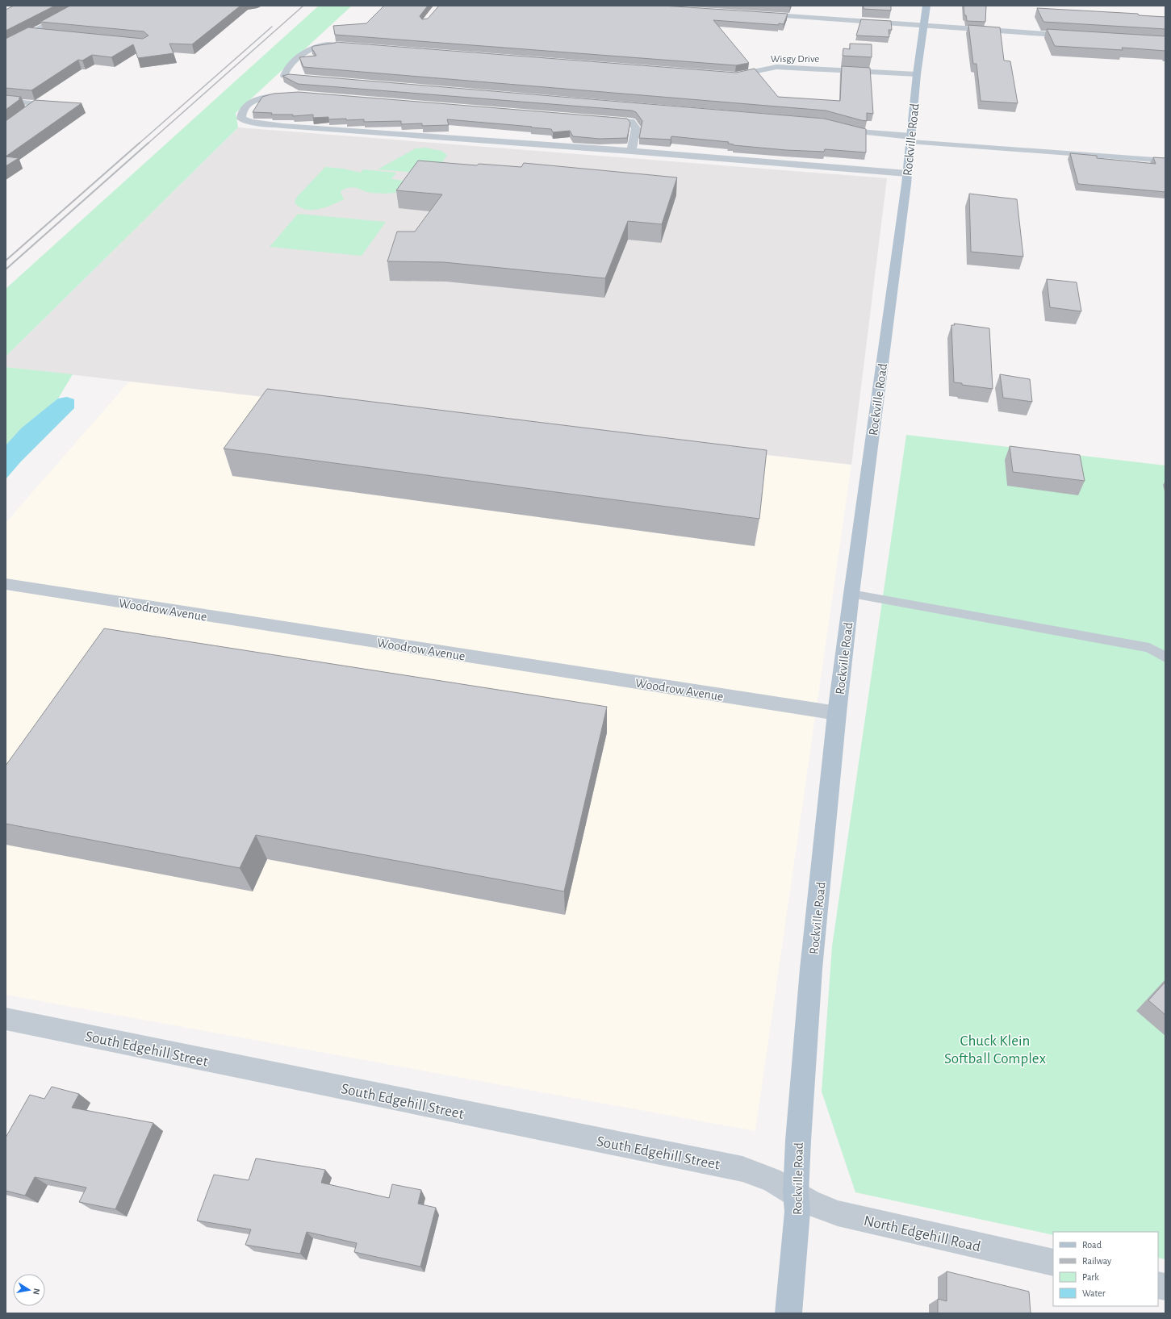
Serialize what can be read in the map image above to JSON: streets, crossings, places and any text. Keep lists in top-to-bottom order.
{
  "streets": {
    "main road": ["Rockville Road"],
    "street": [
      "Wisgy Drive",
      "Woodrow Avenue",
      "South Edgehill Street",
      "North Edgehill Road"
    ]
  },
  "crossings": [
    ["Wisgy Drive", "Rockville Road"],
    ["Rockville Road", "Woodrow Avenue"],
    ["Rockville Road", "South Edgehill Street"],
    ["Rockville Road", "North Edgehill Road"],
    ["South Edgehill Street", "North Edgehill Road"]
  ],
  "parks": ["Chuck Klein Softball Complex"],
  "legend": [
    "Road",
    "Railway",
    "Park",
    "Water"
  ],
  "north": "right"
}
